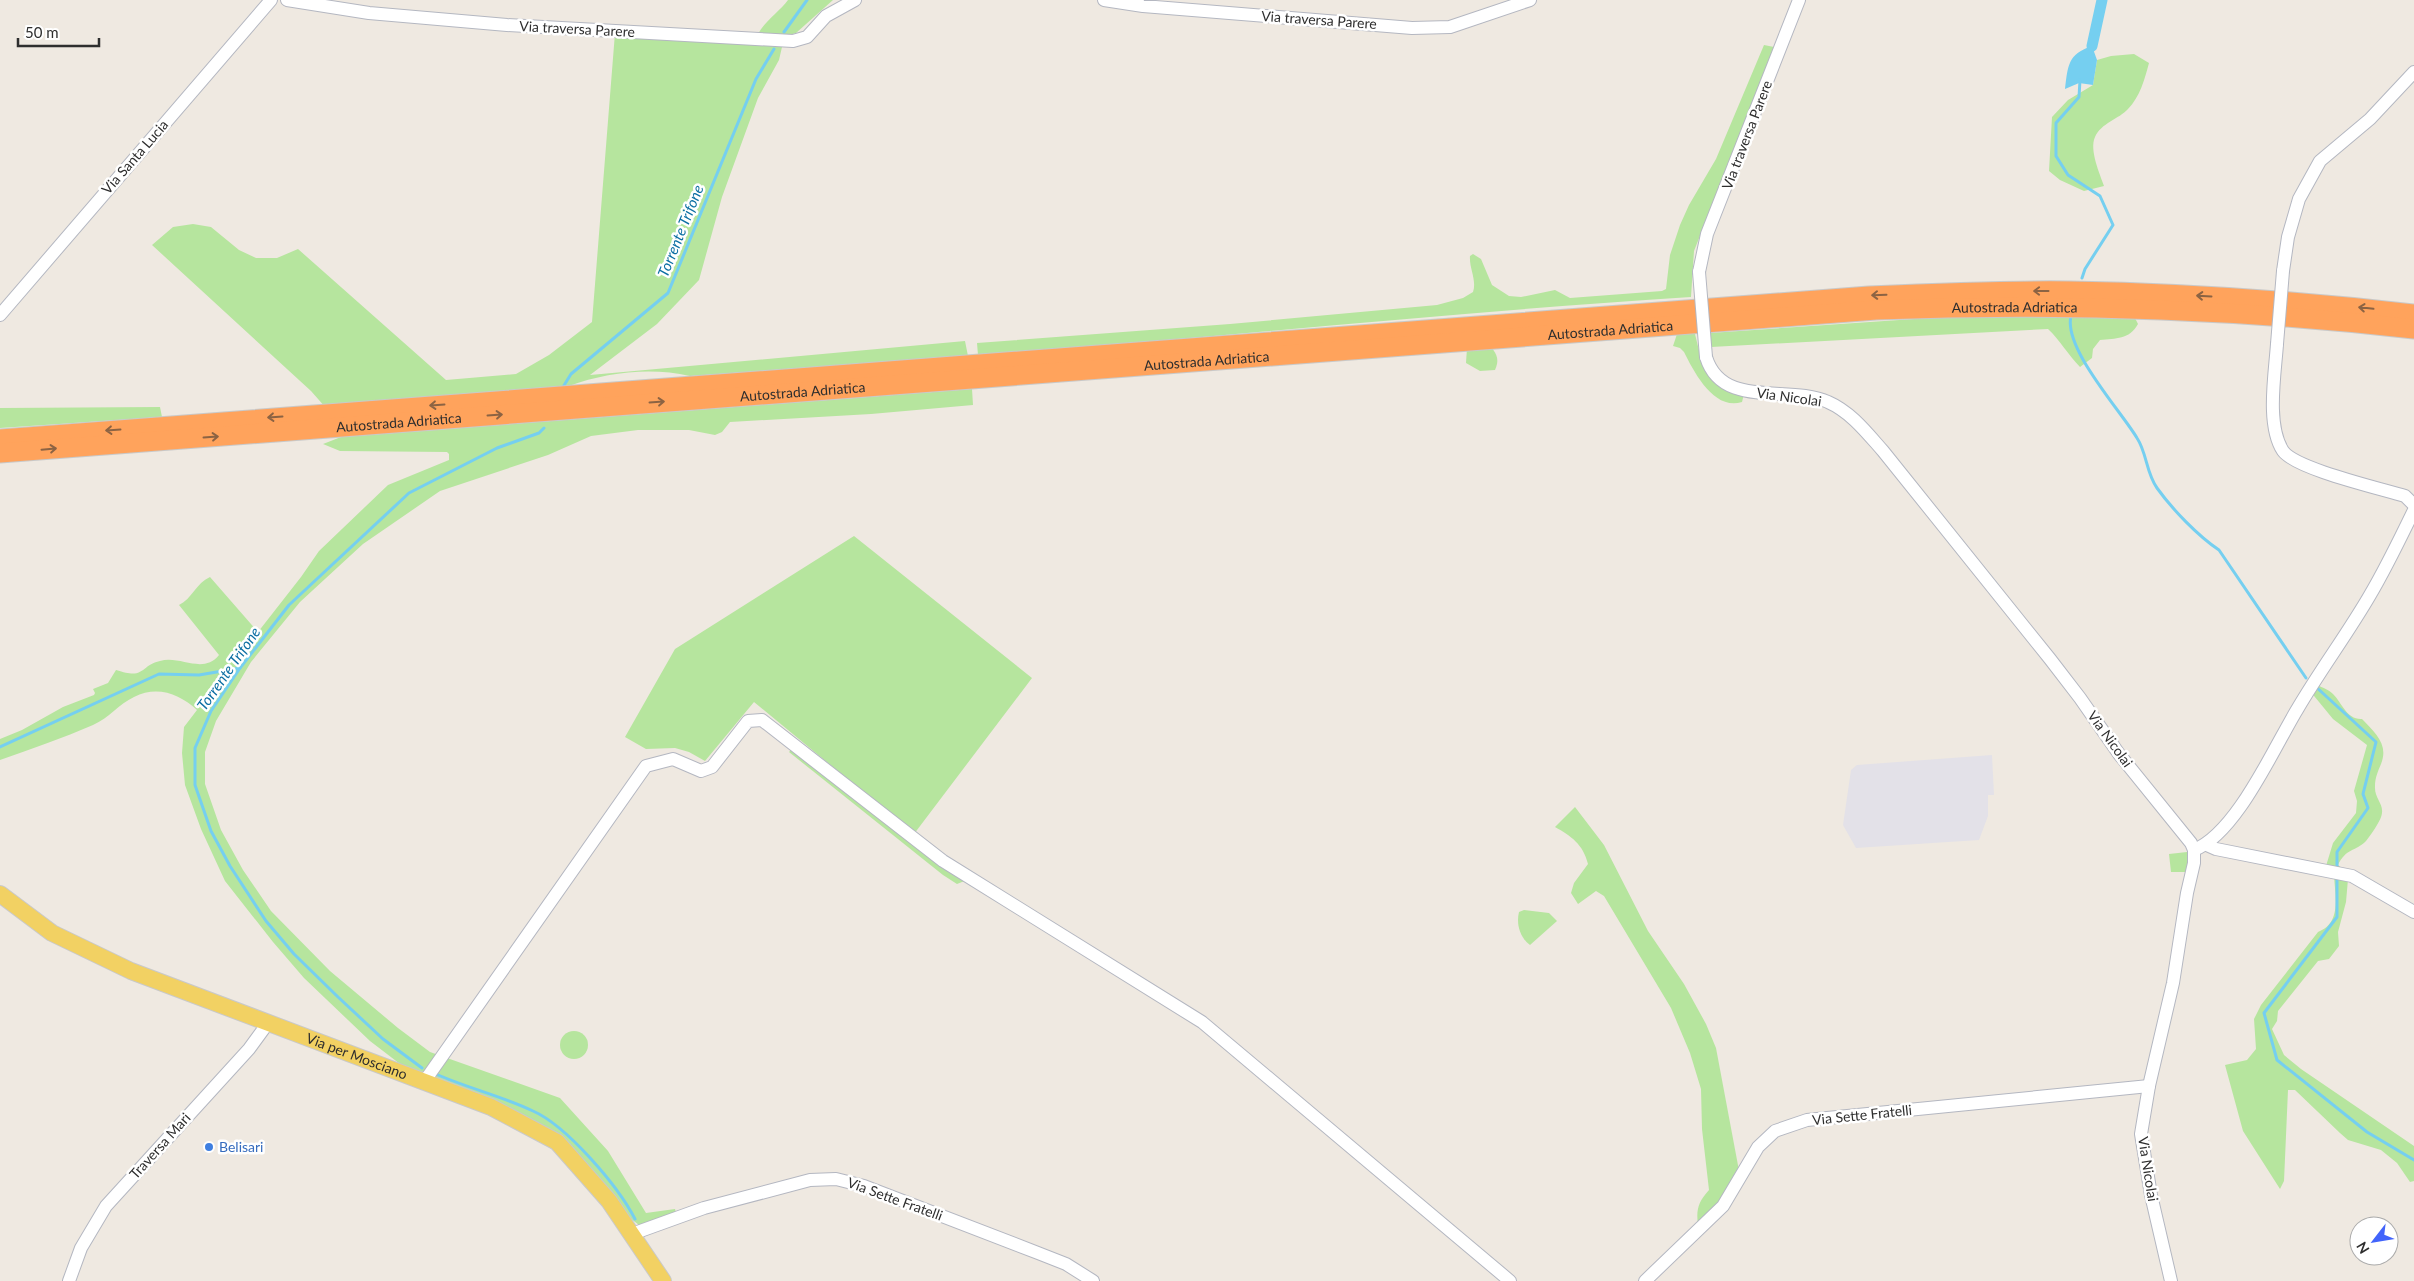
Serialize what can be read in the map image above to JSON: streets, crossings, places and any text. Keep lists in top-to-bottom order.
{
  "streets": {
    "highway": ["Autostrada Adriatica"],
    "main road": ["Via per Mosciano"],
    "street": [
      "Via traversa Parere",
      "Via Santa Lucia",
      "Via Nicolai",
      "Via Sette Fratelli",
      "Traversa Mari"
    ]
  },
  "crossings": [
    ["Via traversa Parere", "Via Nicolai"],
    ["Via Nicolai", "Via Sette Fratelli"],
    ["Via per Mosciano", "Via Sette Fratelli"],
    ["Via per Mosciano", "Traversa Mari"]
  ],
  "water": ["Torrente Trifone"],
  "places": ["Belisari"],
  "scale_bar": "50 m",
  "north": "bottom left"
}
